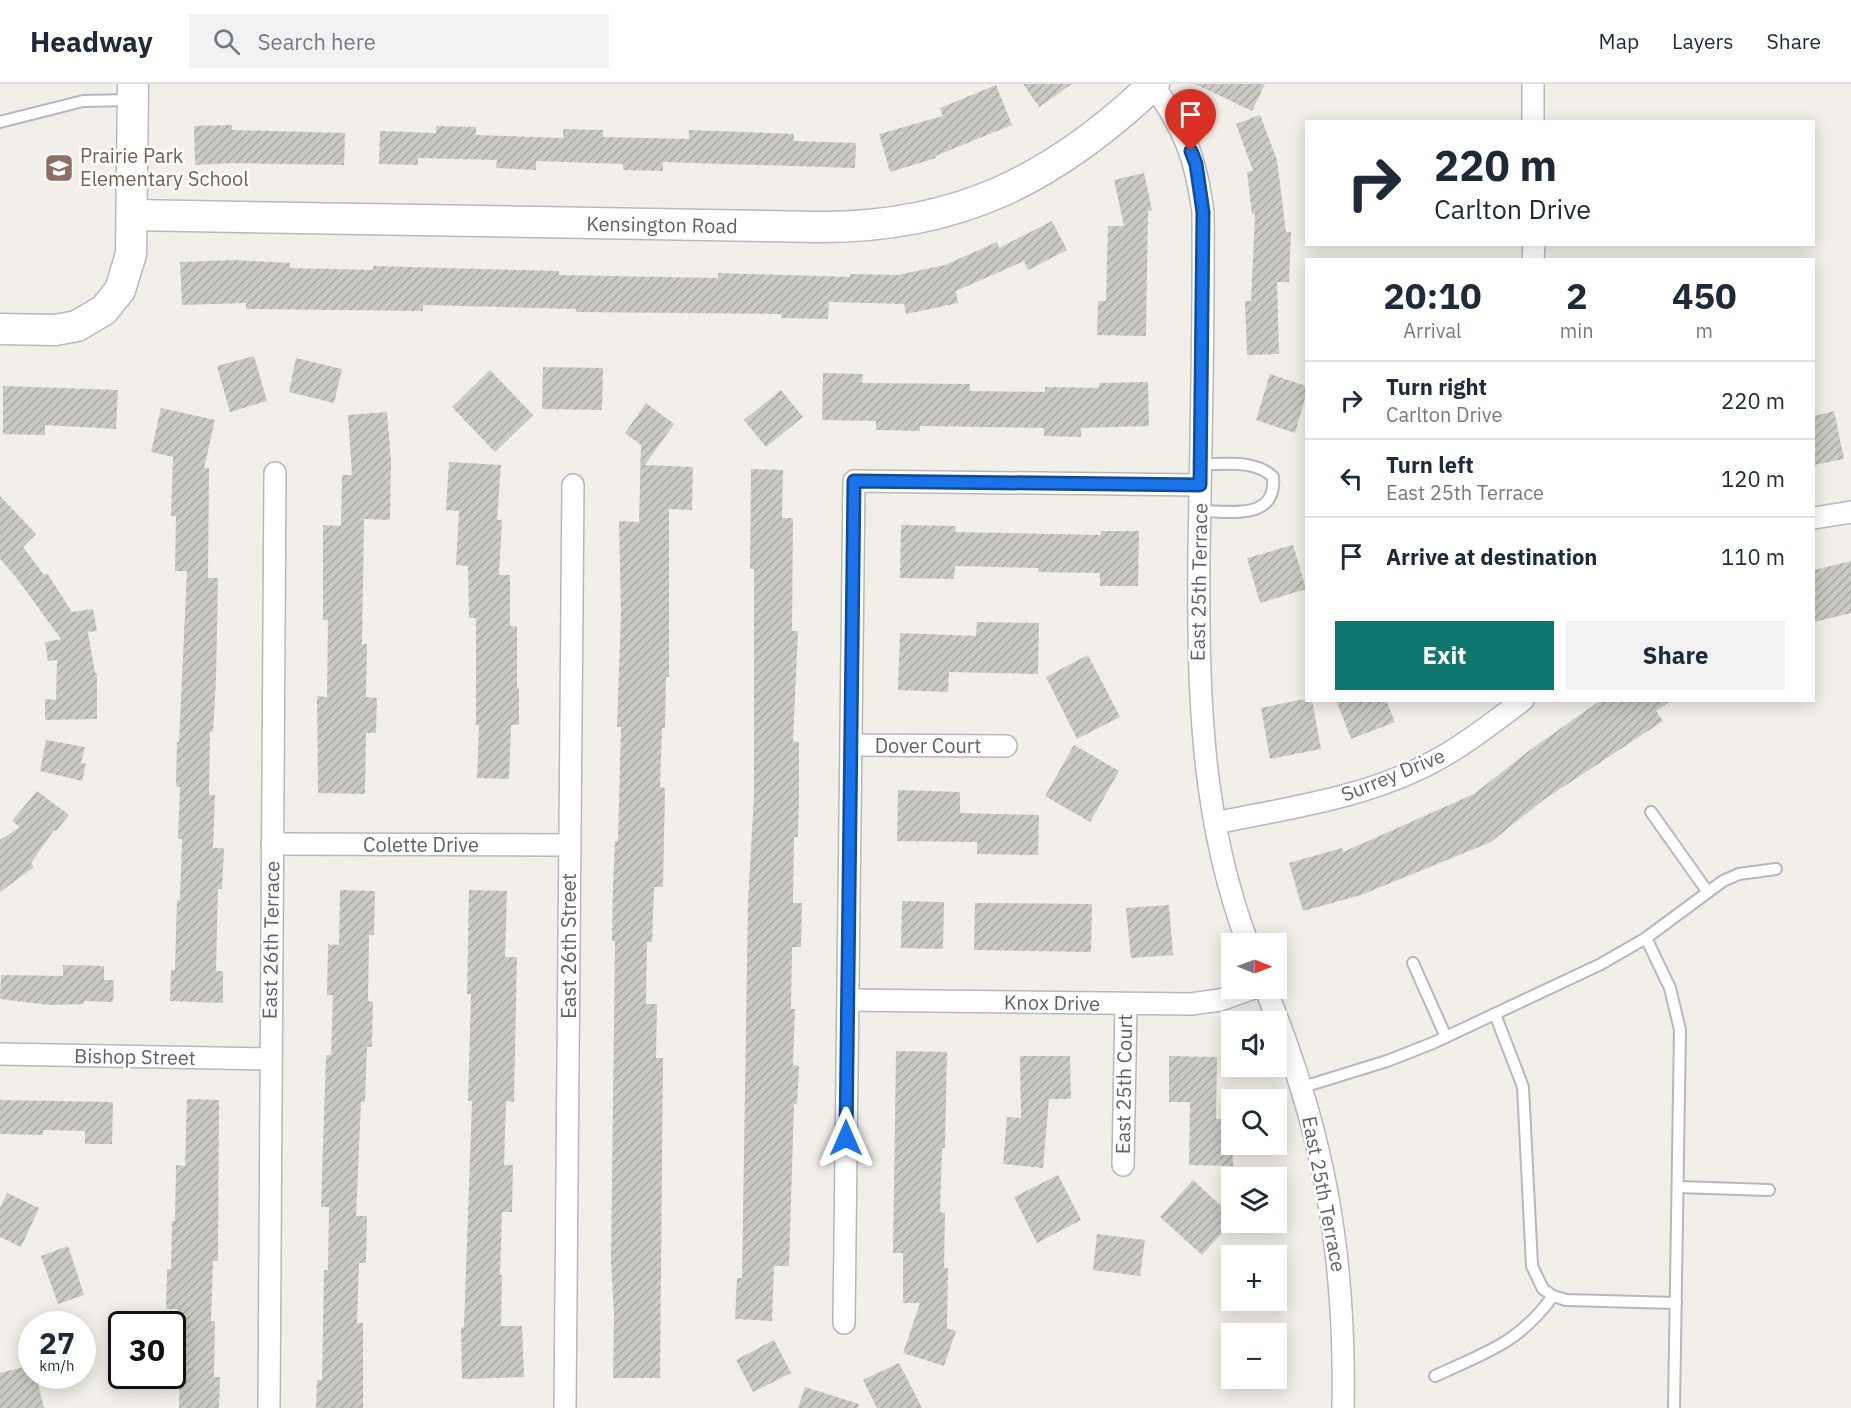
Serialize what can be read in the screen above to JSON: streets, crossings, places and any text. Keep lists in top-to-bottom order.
{
  "streets": {
    "street": [
      "Kensington Road",
      "East 25th Terrace",
      "Dover Court",
      "Surrey Drive",
      "Colette Drive",
      "East 26th Terrace",
      "East 26th Street",
      "Knox Drive",
      "Bishop Street",
      "East 25th Court"
    ]
  },
  "crossings": [
    ["Kensington Road", "East 25th Terrace"],
    ["East 25th Terrace", "Surrey Drive"],
    ["Colette Drive", "East 26th Terrace"],
    ["Colette Drive", "East 26th Street"],
    ["East 26th Terrace", "Bishop Street"],
    ["Knox Drive", "East 25th Court"]
  ],
  "places": {
    "school or university": ["Prairie Park Elementary School"]
  },
  "north": "right",
  "page": {
    "header": "Headway",
    "search": "Search here",
    "nav": ["Map", "Layers", "Share"],
    "turn": ["220 m", "Carlton Drive"],
    "eta": [
      "20:10",
      "Arrival",
      "2",
      "min",
      "450",
      "m"
    ],
    "list": [
      {
        "name": "Turn right",
        "note": "Carlton Drive",
        "value": "220 m"
      },
      {
        "name": "Turn left",
        "note": "East 25th Terrace",
        "value": "120 m"
      },
      {
        "name": "Arrive at destination",
        "value": "110 m"
      }
    ],
    "buttons": ["Exit", "Share"],
    "map_buttons": ["+", "−"],
    "speed": "27 km/h",
    "limit": "30"
  }
}
